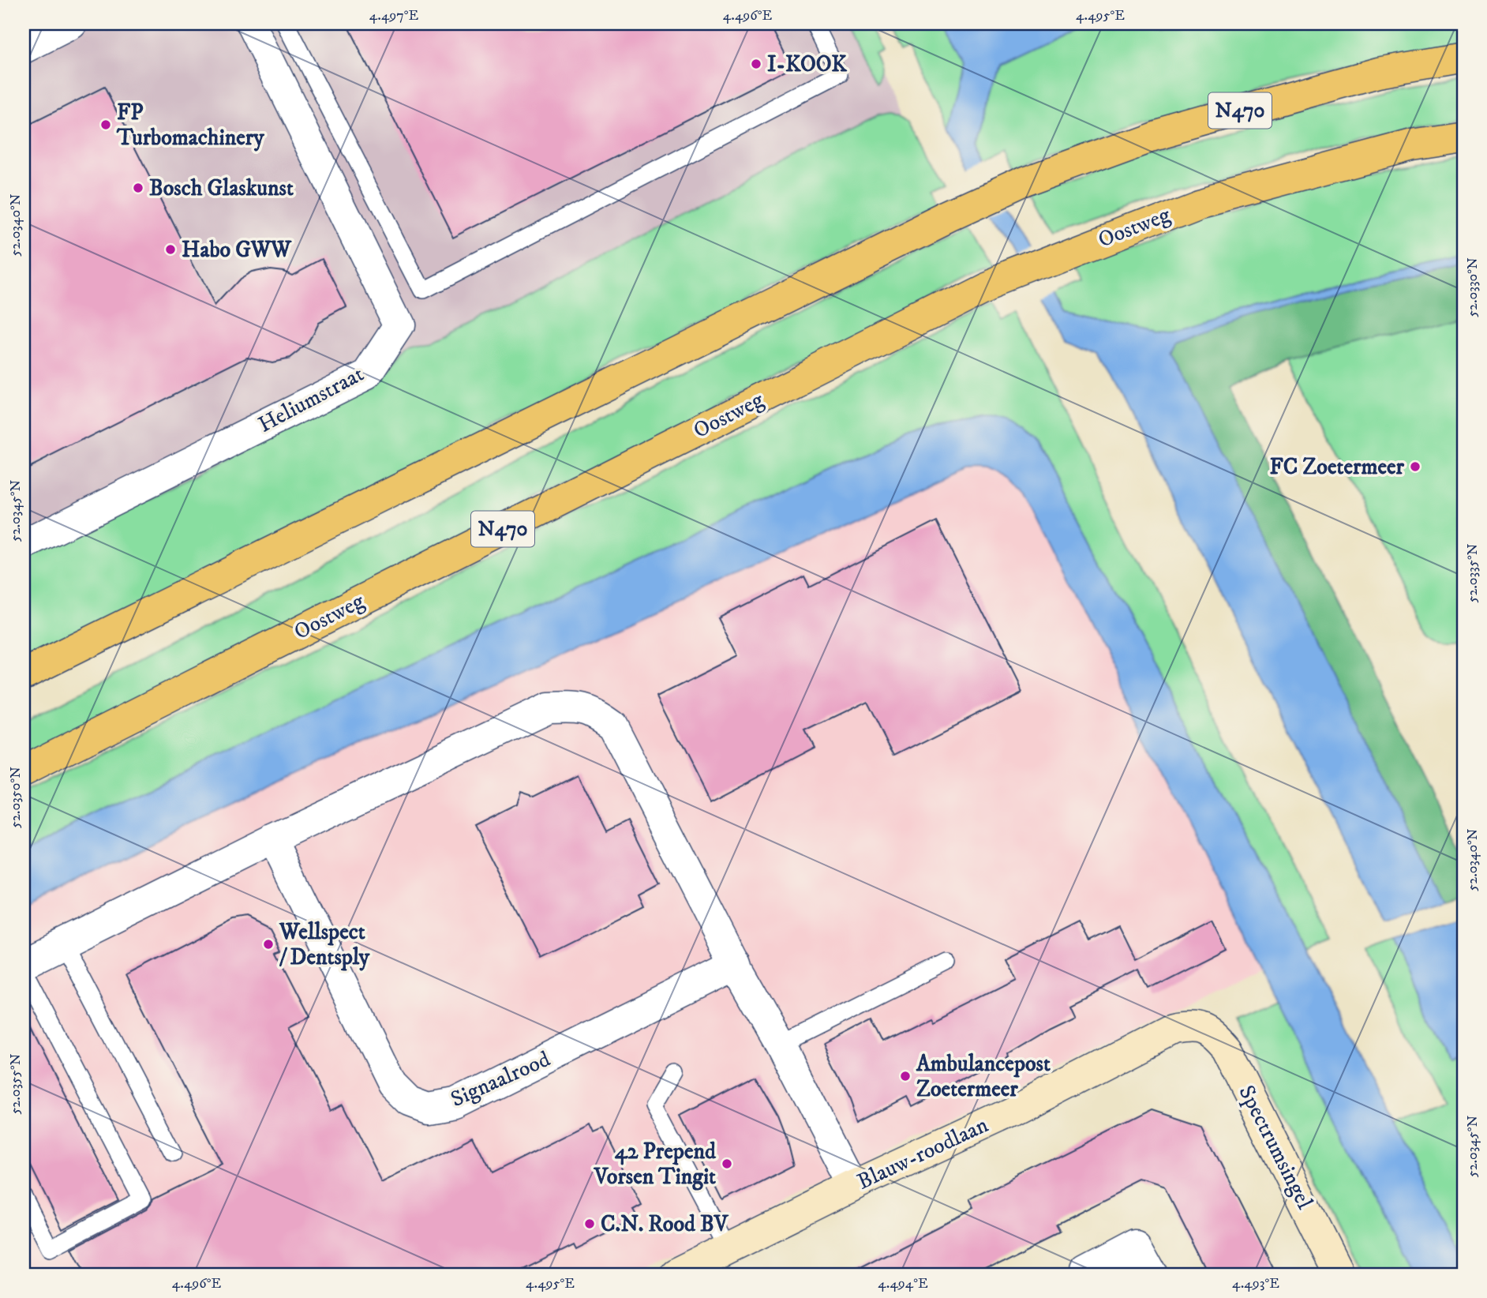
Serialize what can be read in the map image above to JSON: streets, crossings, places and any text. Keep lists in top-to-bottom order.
{
  "streets": {
    "main road": ["N470", "Oostweg"],
    "street": [
      "Heliumstraat",
      "Signaalrood",
      "Spectrumsingel",
      "Blauw-roodlaan"
    ]
  },
  "crossings": [
    ["Spectrumsingel", "Blauw-roodlaan"]
  ],
  "places": [
    "I-KOOK",
    "FP Turbomachinery",
    "Bosch Glaskunst",
    "Habo GWW",
    "FC Zoetermeer",
    "Wellspect / Dentsply",
    "Ambulancepost Zoetermeer",
    "42 Prepend Vorsen Tingit",
    "C.N. Rood BV"
  ],
  "coordinates": [
    "4.497°E",
    "4.496°E",
    "4.495°E",
    "52.0340°N",
    "52.0330°N",
    "52.0345°N",
    "52.0335°N",
    "52.0350°N",
    "52.0355°N",
    "4.494°E",
    "4.493°E"
  ]
}
